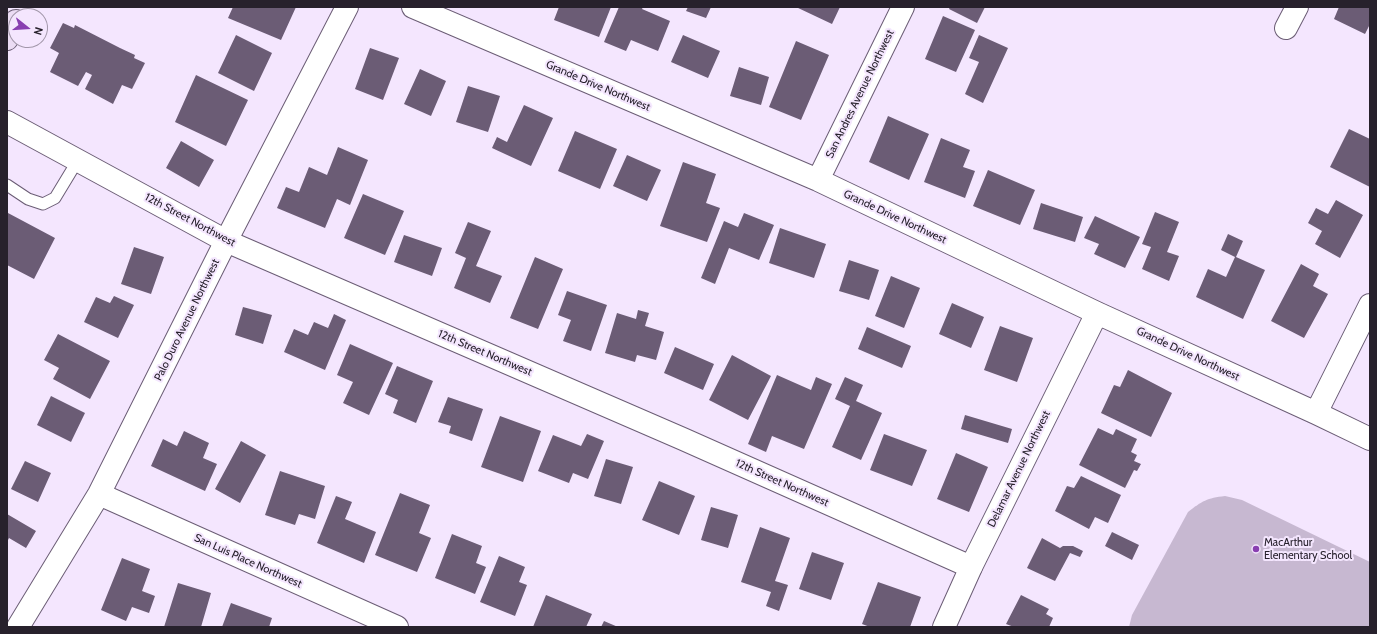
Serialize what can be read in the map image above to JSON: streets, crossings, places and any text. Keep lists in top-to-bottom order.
{
  "streets": {
    "street": [
      "Grande Drive Northwest",
      "San Andres Avenue Northwest",
      "12th Street Northwest",
      "Palo Duro Avenue Northwest",
      "Delamar Avenue Northwest",
      "San Luis Place Northwest"
    ]
  },
  "crossings": [
    ["Grande Drive Northwest", "San Andres Avenue Northwest"],
    ["Grande Drive Northwest", "Delamar Avenue Northwest"],
    ["12th Street Northwest", "Palo Duro Avenue Northwest"],
    ["12th Street Northwest", "Delamar Avenue Northwest"],
    ["Palo Duro Avenue Northwest", "San Luis Place Northwest"]
  ],
  "places": ["MacArthur Elementary School"],
  "north": "right"
}
